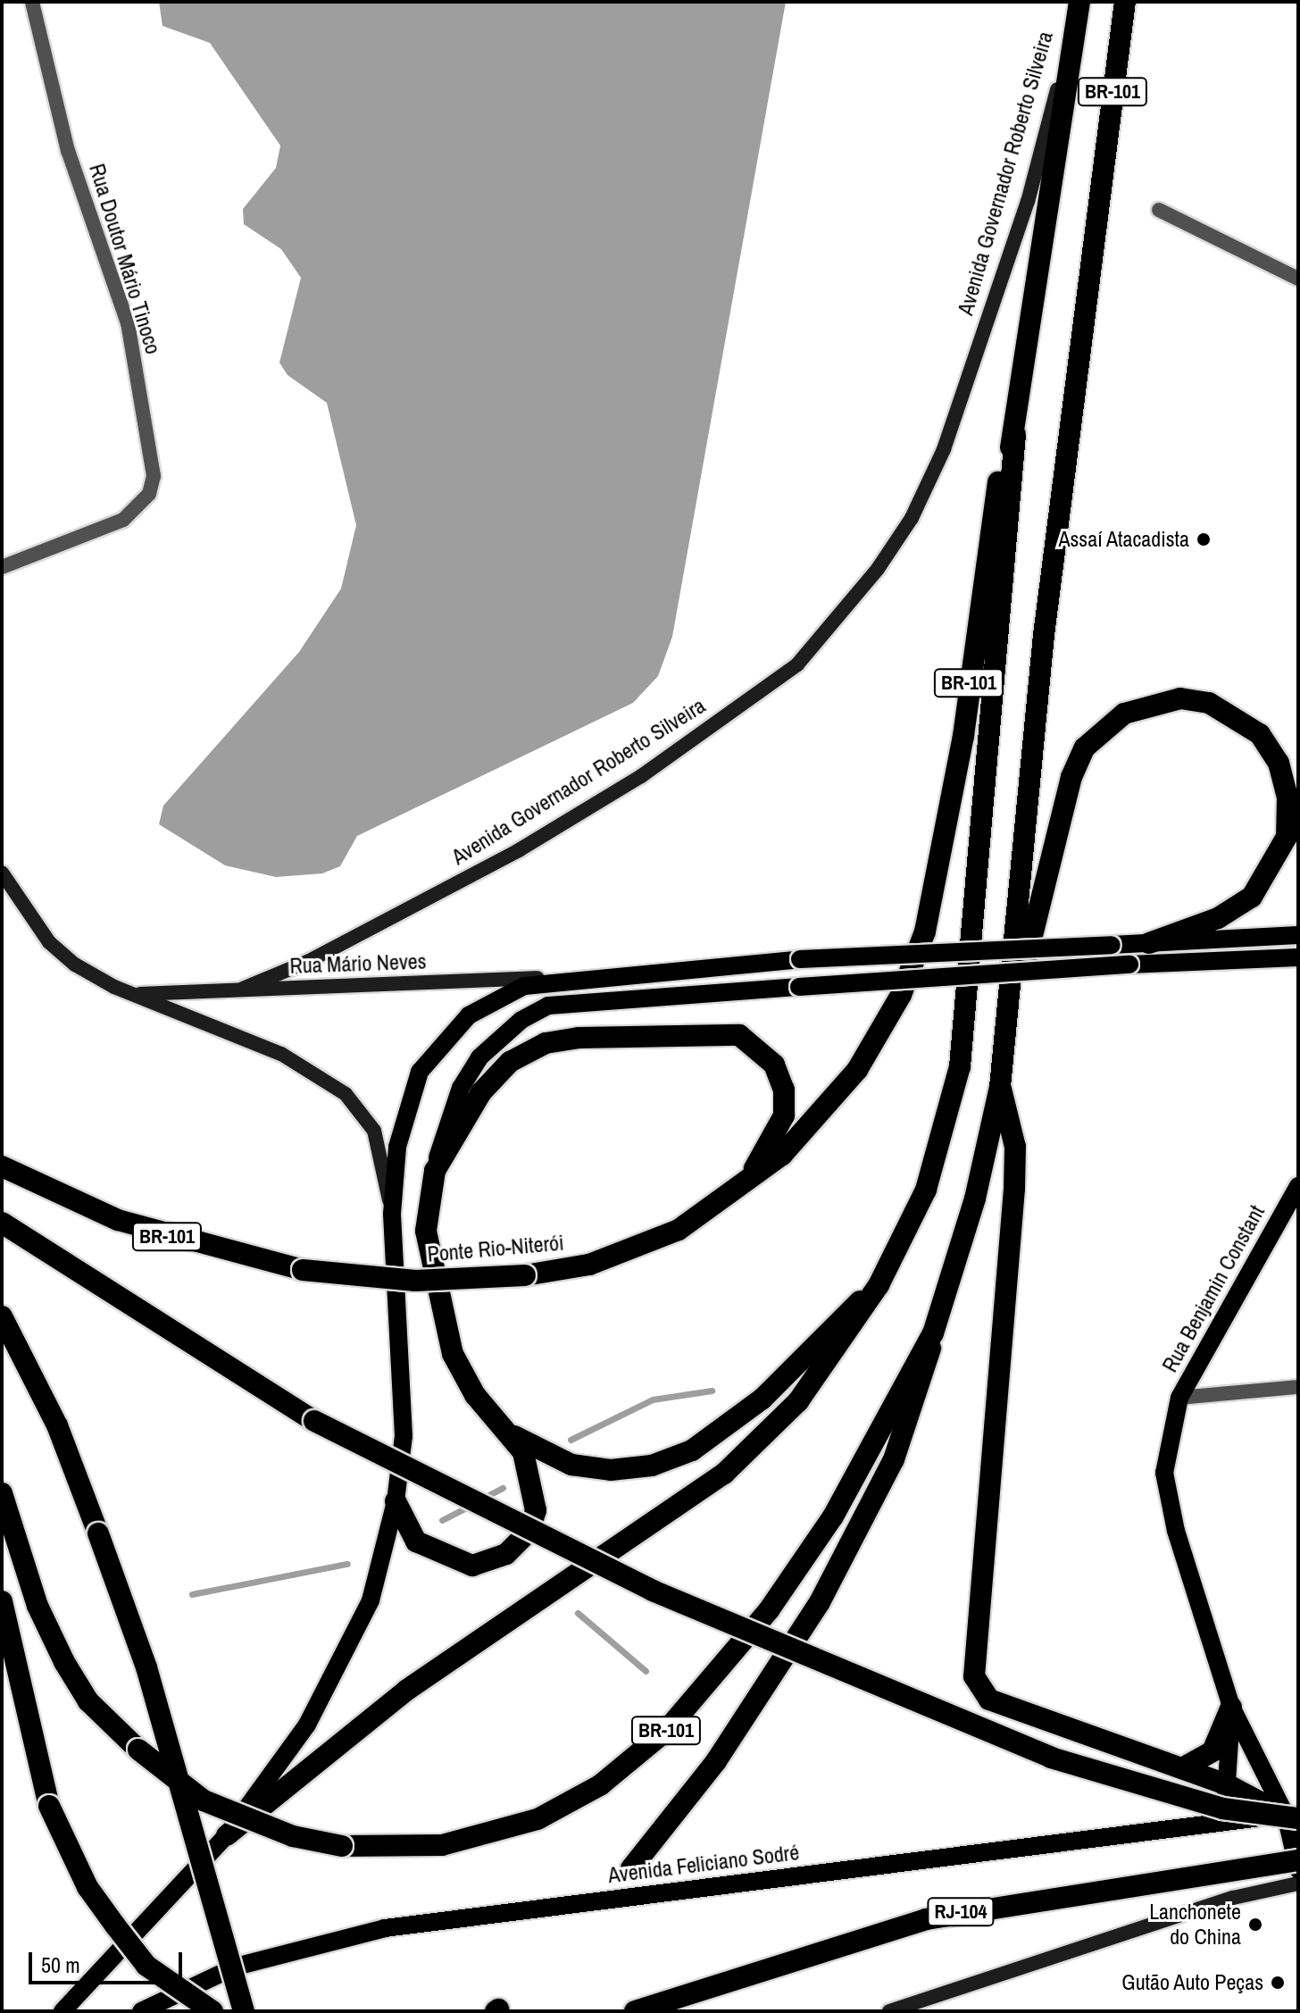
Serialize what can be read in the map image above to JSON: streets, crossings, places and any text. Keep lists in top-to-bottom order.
{
  "streets": {
    "highway": [
      "BR-101",
      "Avenida Governador Roberto Silveira",
      "Ponte Rio-Niterói",
      "RJ-104"
    ],
    "main road": ["Rua Benjamin Constant", "Avenida Feliciano Sodré"],
    "street": ["Rua Doutor Mário Tinoco", "Rua Mário Neves"]
  },
  "crossings": [
    ["Avenida Governador Roberto Silveira", "Rua Mário Neves"],
    ["Avenida Governador Roberto Silveira", "Ponte Rio-Niterói"],
    ["Rua Benjamin Constant", "Avenida Feliciano Sodré"]
  ],
  "places": ["Assaí Atacadista", "Lanchonete do China", "Gutão Auto Peças"],
  "scale_bar": "50 m"
}
